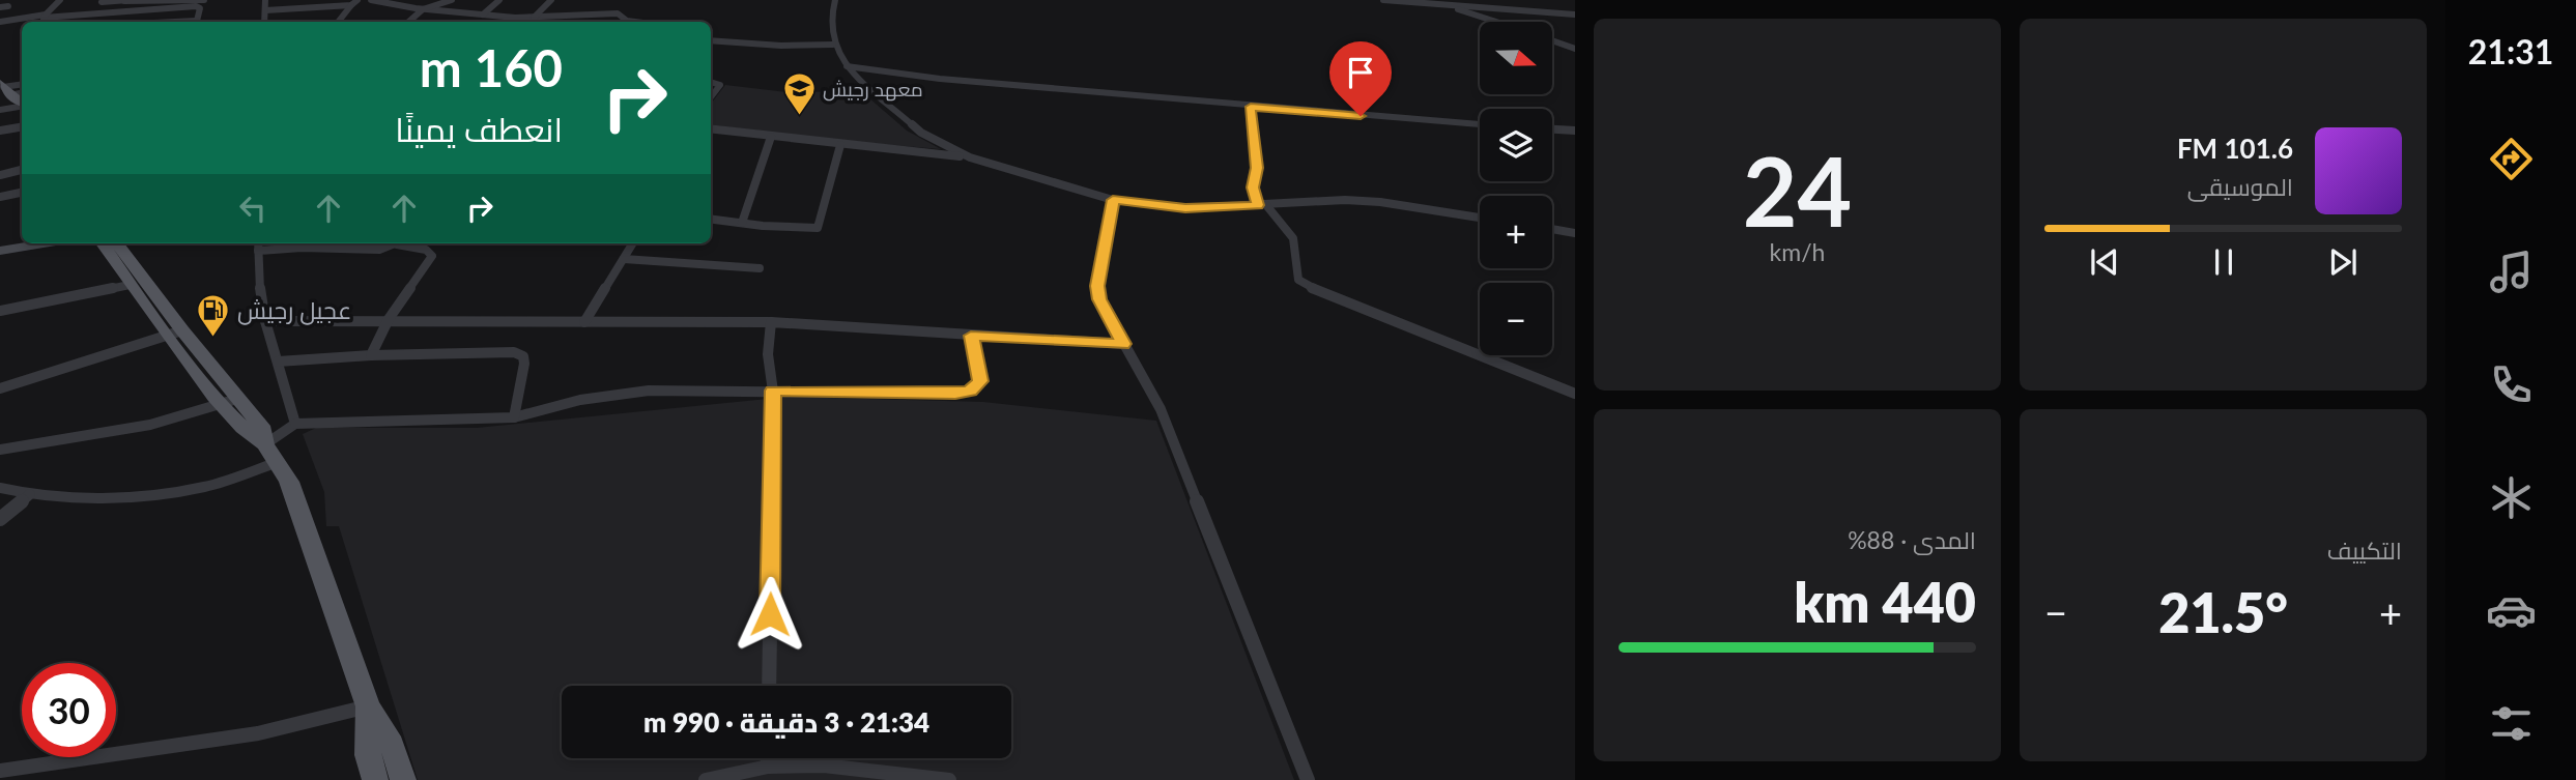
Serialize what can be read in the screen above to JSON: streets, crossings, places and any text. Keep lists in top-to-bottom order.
{
  "places": {
    "school or university": ["معهد رجيش"],
    "fuel station": ["عجيل رجيش"]
  },
  "north": "right",
  "page": {
    "tabs": "21:31",
    "tile": [
      ["24", "km/h"],
      "التكييف",
      ["المدى · 88%", "440 km"]
    ],
    "map_buttons": ["+", "−"],
    "turn": ["160 m", "انعطف يمينًا"],
    "song": ["101.6 FM", "الموسيقى"],
    "heat": ["−", "21.5°", "+"],
    "limit": "30",
    "trip": "21:34 · 3 دقيقة · 990 m"
  }
}
